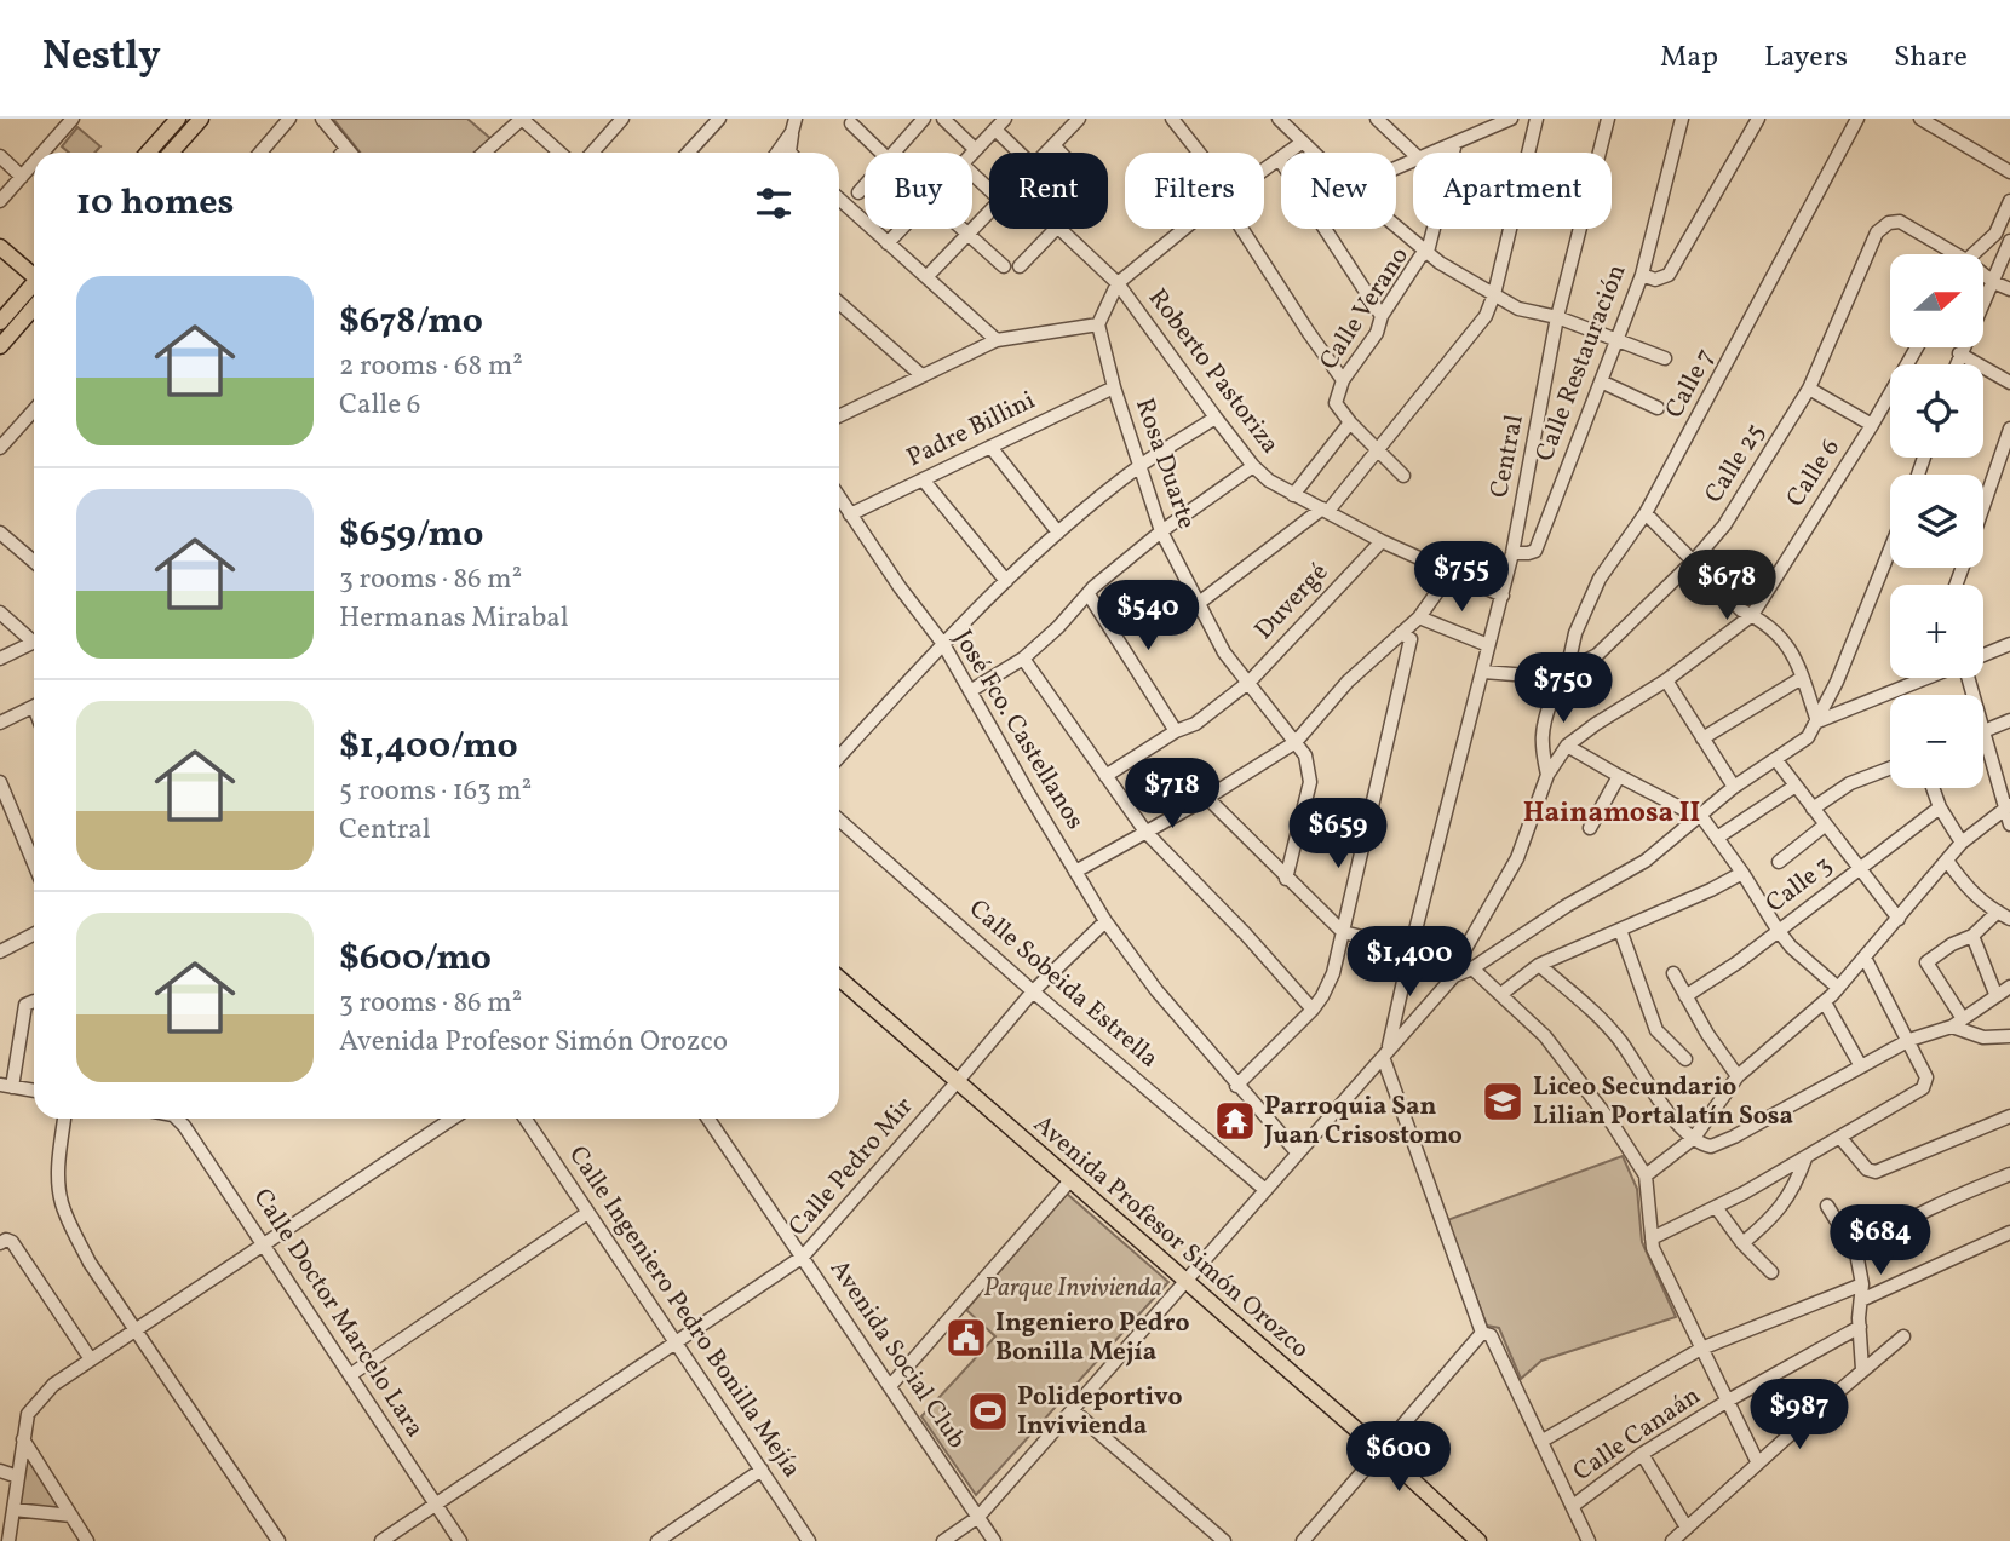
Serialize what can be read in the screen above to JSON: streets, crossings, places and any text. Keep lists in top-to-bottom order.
{
  "streets": {
    "main road": ["Avenida Profesor Simón Orozco"],
    "street": [
      "Calle Verano",
      "Calle Restauración",
      "Roberto Pastoriza",
      "Calle 7",
      "Padre Billini",
      "Central",
      "Rosa Duarte",
      "Calle 25",
      "Calle 6",
      "Duvergé",
      "José Fco. Castellanos",
      "Calle 3",
      "Calle Sobeida Estrella",
      "Calle Pedro Mir",
      "Calle Ingeniero Pedro Bonilla Mejía",
      "Calle Doctor Marcelo Lara",
      "Avenida Social Club",
      "Calle Canaán"
    ]
  },
  "crossings": [
    ["Calle Restauración", "Central"],
    ["Roberto Pastoriza", "Central"],
    ["Roberto Pastoriza", "Duvergé"],
    ["Calle 7", "Calle 25"],
    ["Calle 7", "Calle 6"],
    ["Padre Billini", "Rosa Duarte"],
    ["Padre Billini", "José Fco. Castellanos"],
    ["Rosa Duarte", "Duvergé"],
    ["José Fco. Castellanos", "Calle Pedro Mir"],
    ["Calle Sobeida Estrella", "Calle Pedro Mir"],
    ["Calle Pedro Mir", "Avenida Profesor Simón Orozco"],
    ["Calle Pedro Mir", "Calle Ingeniero Pedro Bonilla Mejía"],
    ["Calle Pedro Mir", "Calle Doctor Marcelo Lara"],
    ["Calle Pedro Mir", "Avenida Social Club"]
  ],
  "districts": ["Hainamosa II"],
  "parks": ["Parque Invivienda"],
  "places": {
    "school or university": ["Liceo Secundario Lilian Portalatín Sosa"],
    "temple": ["Parroquia San Juan Crisostomo"],
    "public building": ["Ingeniero Pedro Bonilla Mejía"],
    "sports": ["Polideportivo Invivienda"]
  },
  "north": "right",
  "page": {
    "header": "Nestly",
    "nav": ["Map", "Layers", "Share"],
    "chip": [
      "Buy",
      "Rent",
      "Filters",
      "New",
      "Apartment"
    ],
    "heading": "10 homes",
    "map_buttons": ["+", "−"],
    "list": [
      {
        "name": "$678/mo",
        "note": "2 rooms · 68 m² · Calle 6"
      },
      {
        "name": "$659/mo",
        "note": "3 rooms · 86 m² · Hermanas Mirabal"
      },
      {
        "name": "$1,400/mo",
        "note": "5 rooms · 163 m² · Central"
      },
      {
        "name": "$600/mo",
        "note": "3 rooms · 86 m² · Avenida Profesor Simón Orozco"
      }
    ],
    "price": [
      "$755",
      "$678",
      "$540",
      "$750",
      "$718",
      "$659",
      "$1,400",
      "$684",
      "$987",
      "$600"
    ]
  }
}
